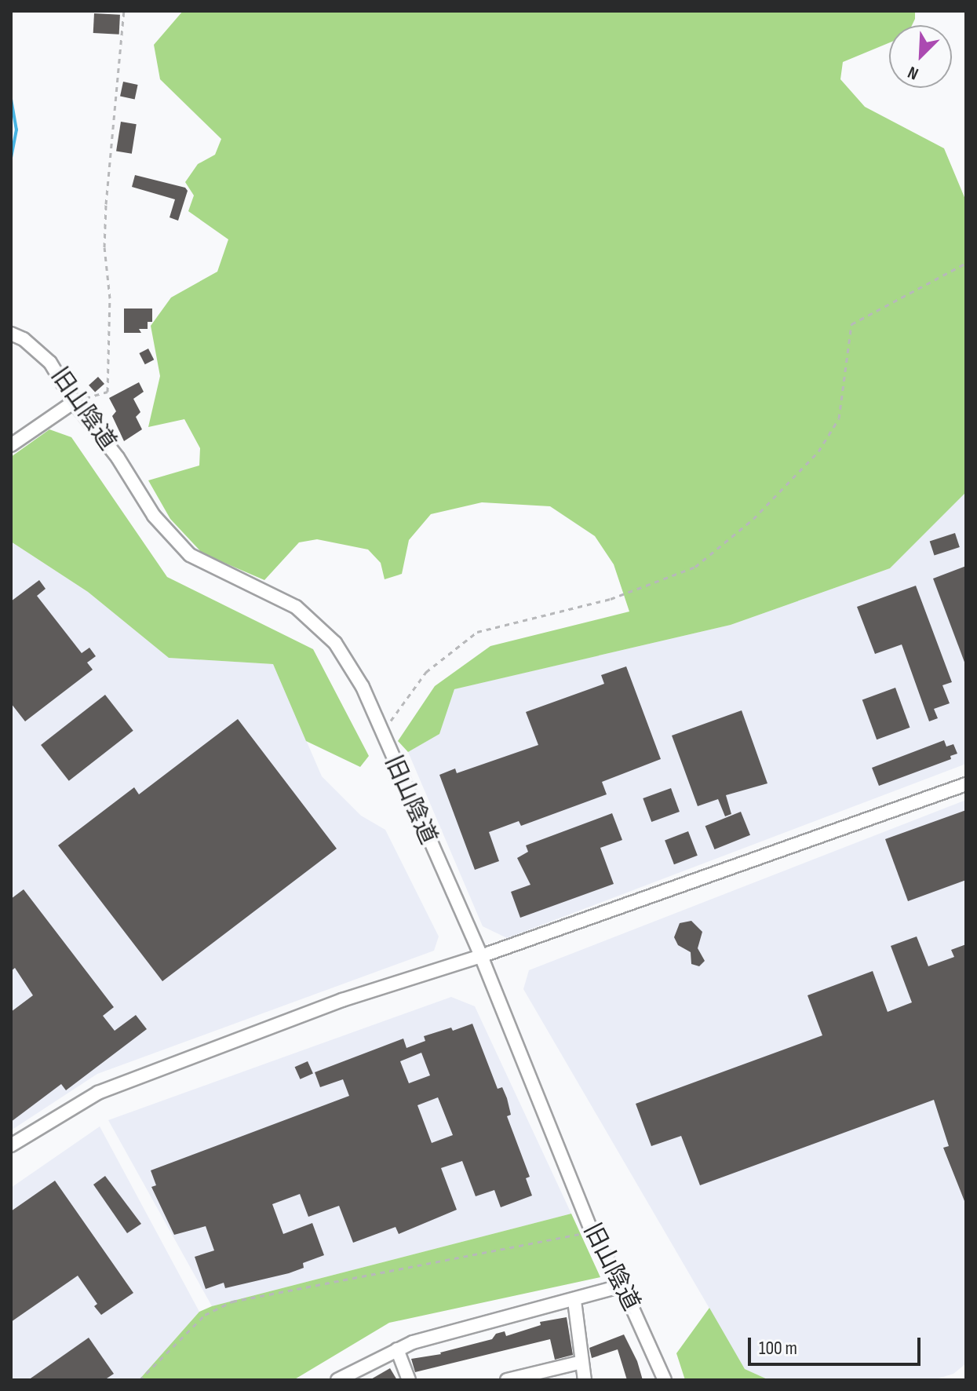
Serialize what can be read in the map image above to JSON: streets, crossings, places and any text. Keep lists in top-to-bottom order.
{
  "streets": {
    "street": ["旧山陰道"]
  },
  "scale_bar": "100 m",
  "north": "bottom left"
}
